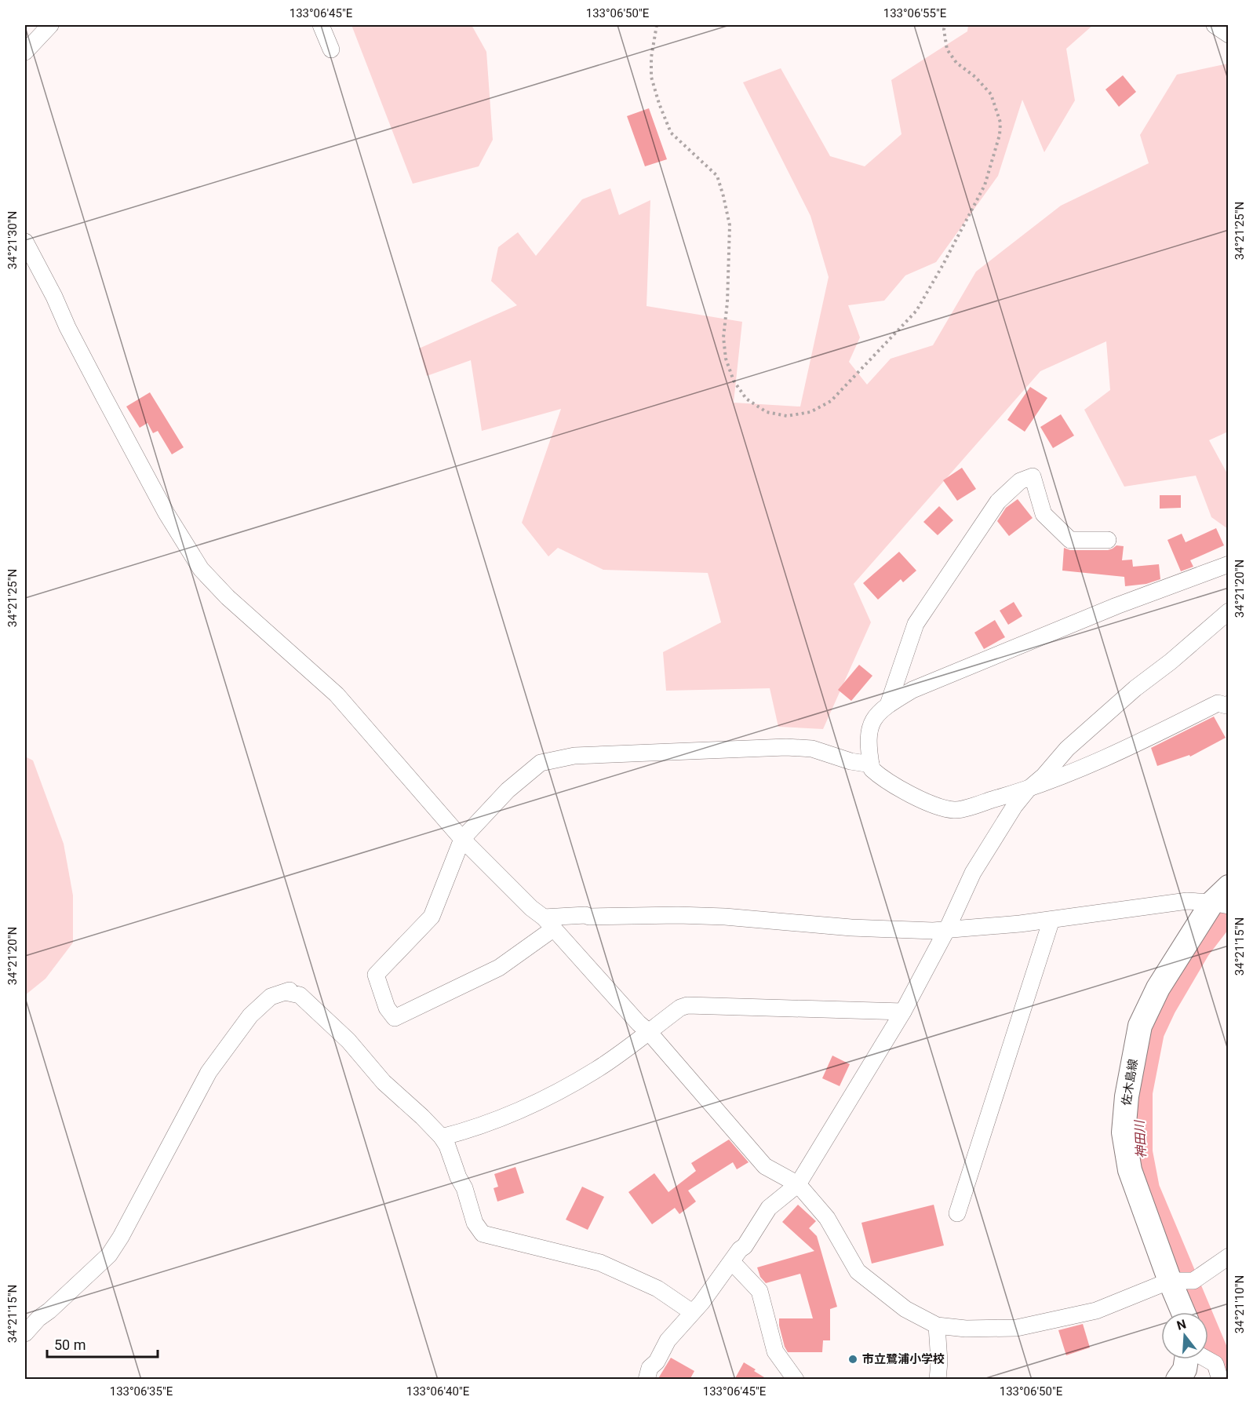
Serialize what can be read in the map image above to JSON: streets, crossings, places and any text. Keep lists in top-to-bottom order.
{
  "streets": {
    "main road": ["佐木島線"]
  },
  "water": ["神田川"],
  "places": ["市立鷺浦小学校"],
  "scale_bar": "50 m",
  "north": "top",
  "coordinates": [
    "133°06'45\"E",
    "133°06'50\"E",
    "133°06'55\"E",
    "34°21'25\"N",
    "34°21'30\"N",
    "34°21'20\"N",
    "34°21'15\"N",
    "34°21'10\"N",
    "133°06'35\"E",
    "133°06'40\"E"
  ]
}
